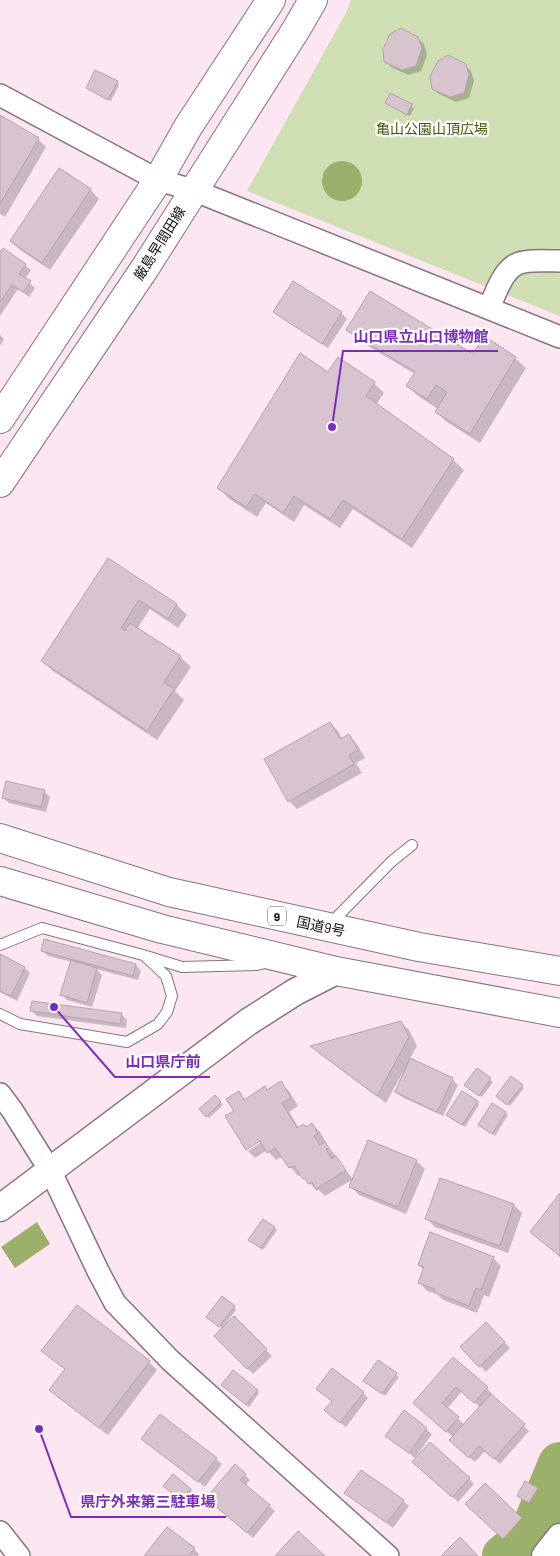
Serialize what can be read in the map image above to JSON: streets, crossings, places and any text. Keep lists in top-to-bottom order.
{
  "streets": {
    "main road": ["厳島早間田線", "9", "国道9号"]
  },
  "parks": ["亀山公園山頂広場"],
  "places": ["山口県立山口博物館", "山口県庁前", "県庁外来第三駐車場"]
}
